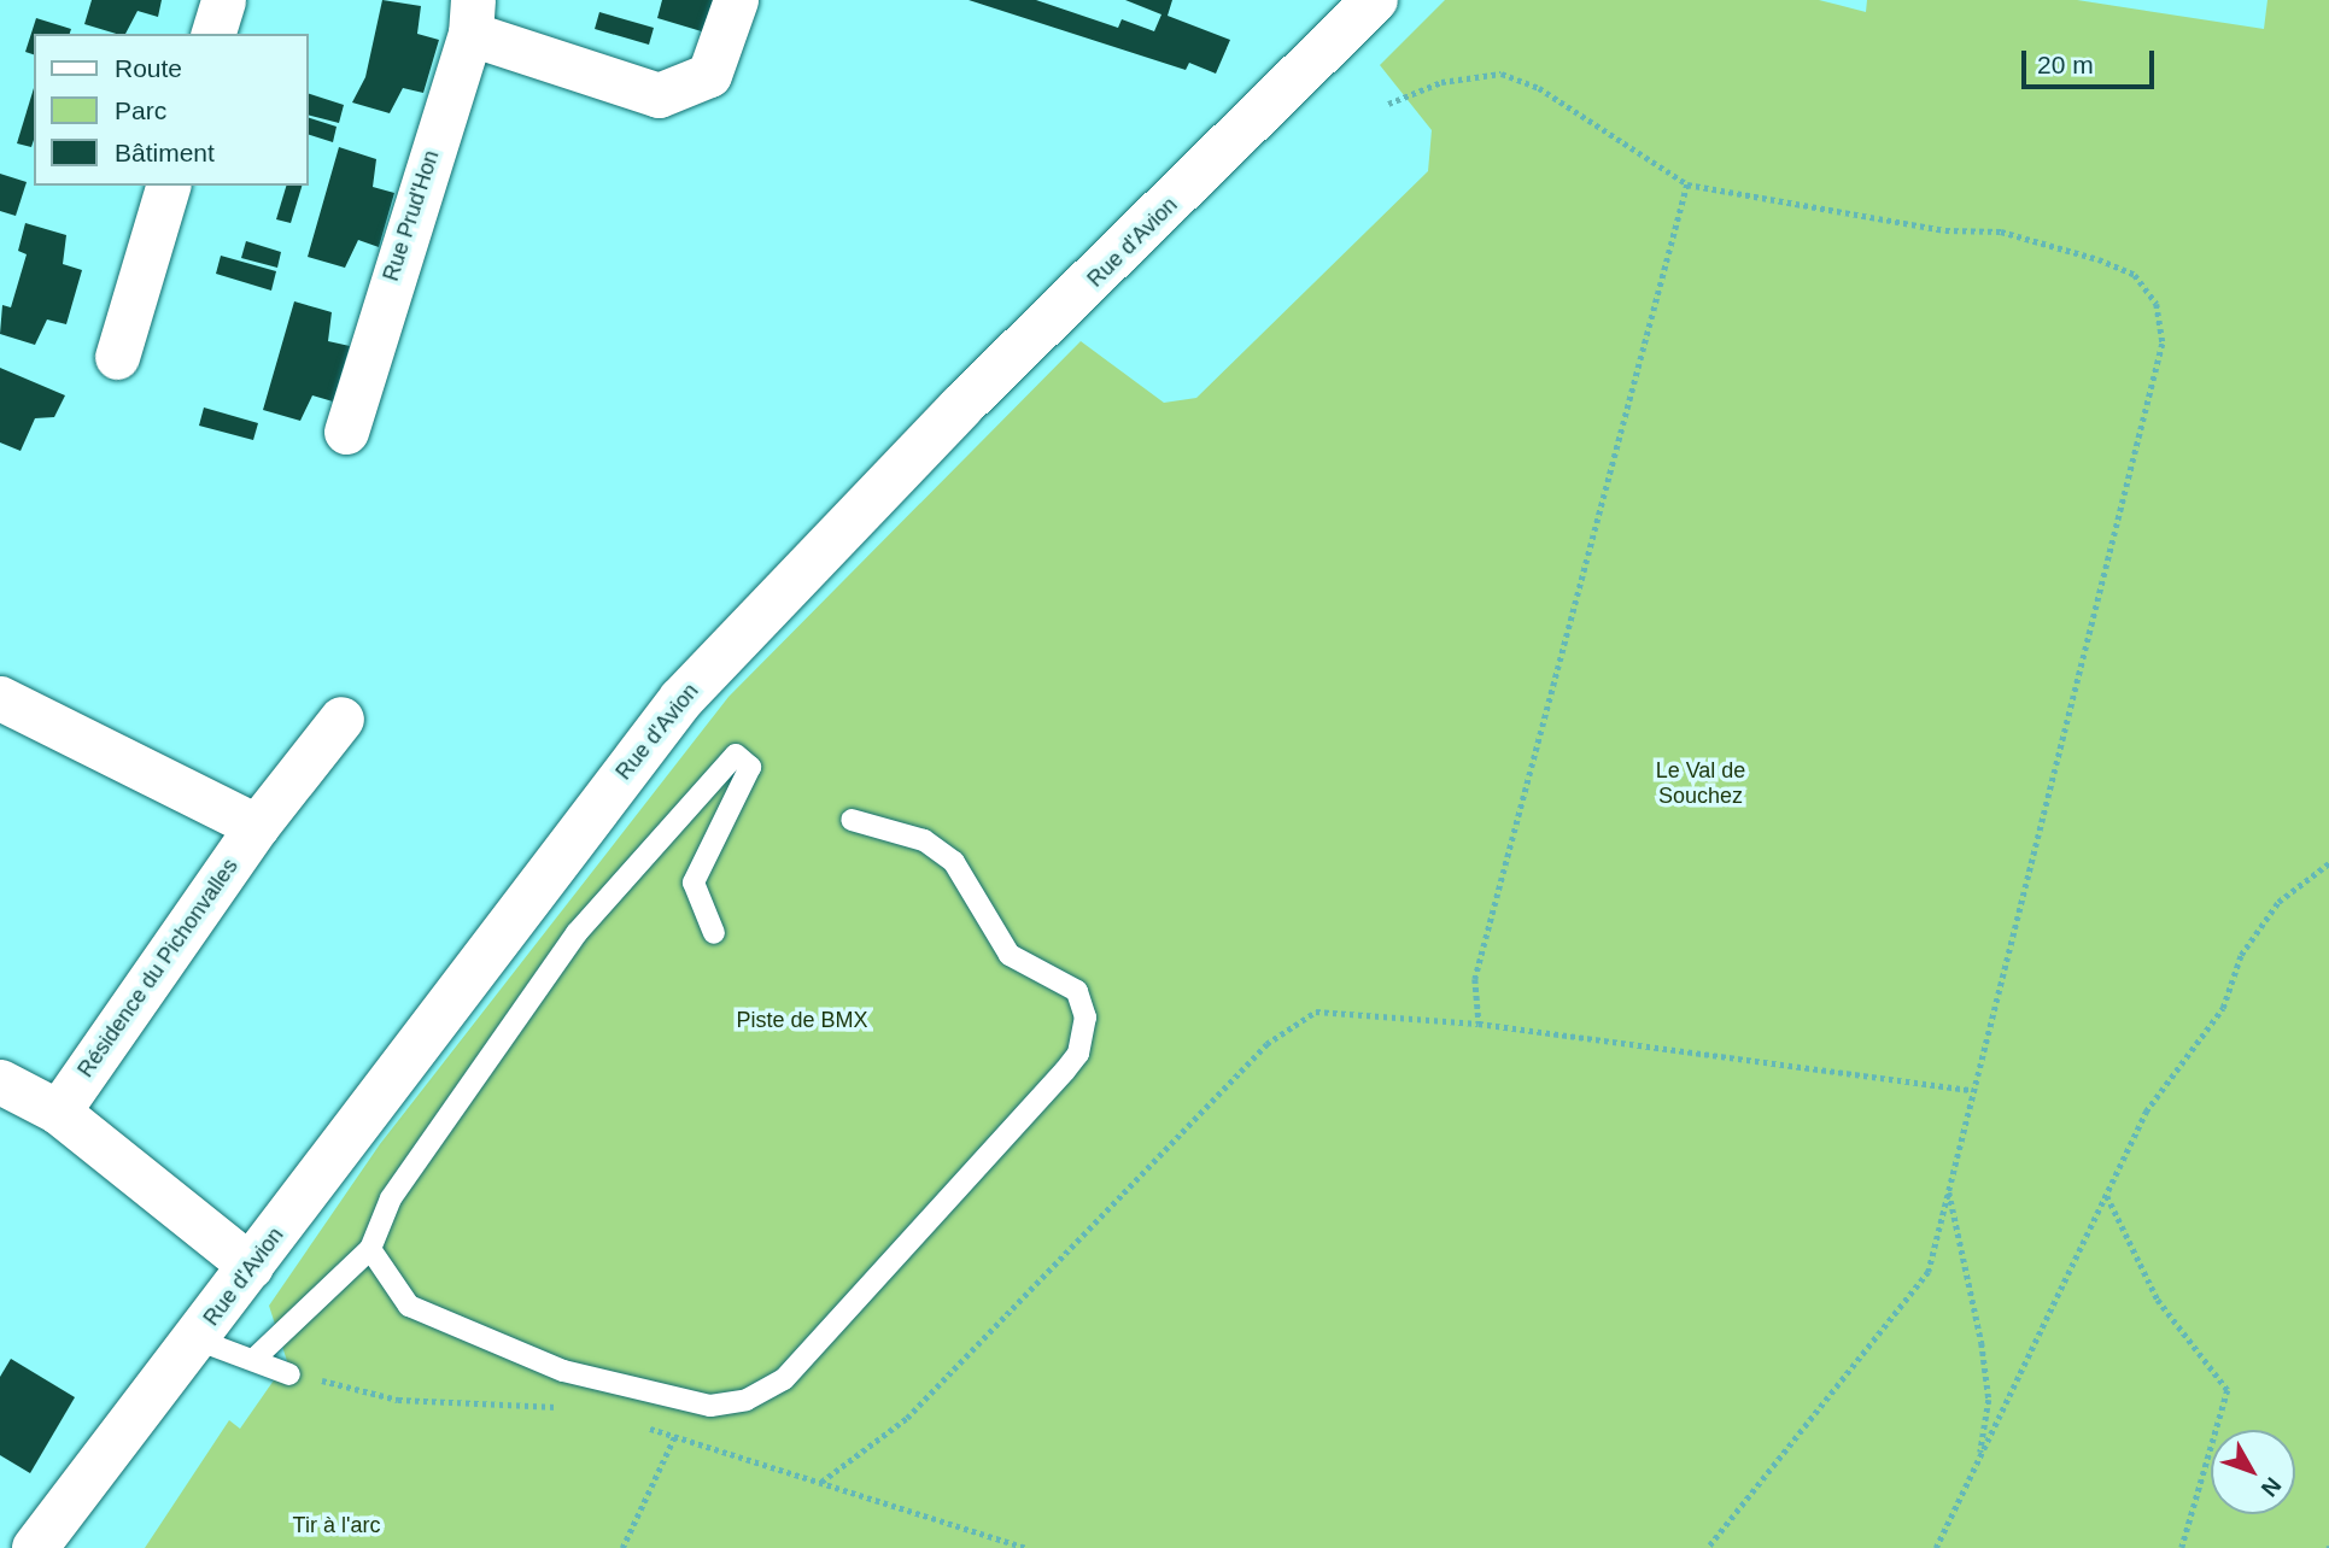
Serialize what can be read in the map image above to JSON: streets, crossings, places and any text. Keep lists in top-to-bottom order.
{
  "streets": {
    "street": ["Rue Prud'Hon", "Rue d'Avion", "Résidence du Pichonvalles"]
  },
  "parks": ["Le Val de Souchez", "Piste de BMX", "Tir à l'arc"],
  "legend": ["Route", "Parc", "Bâtiment"],
  "scale_bar": "20 m",
  "north": "bottom right"
}
